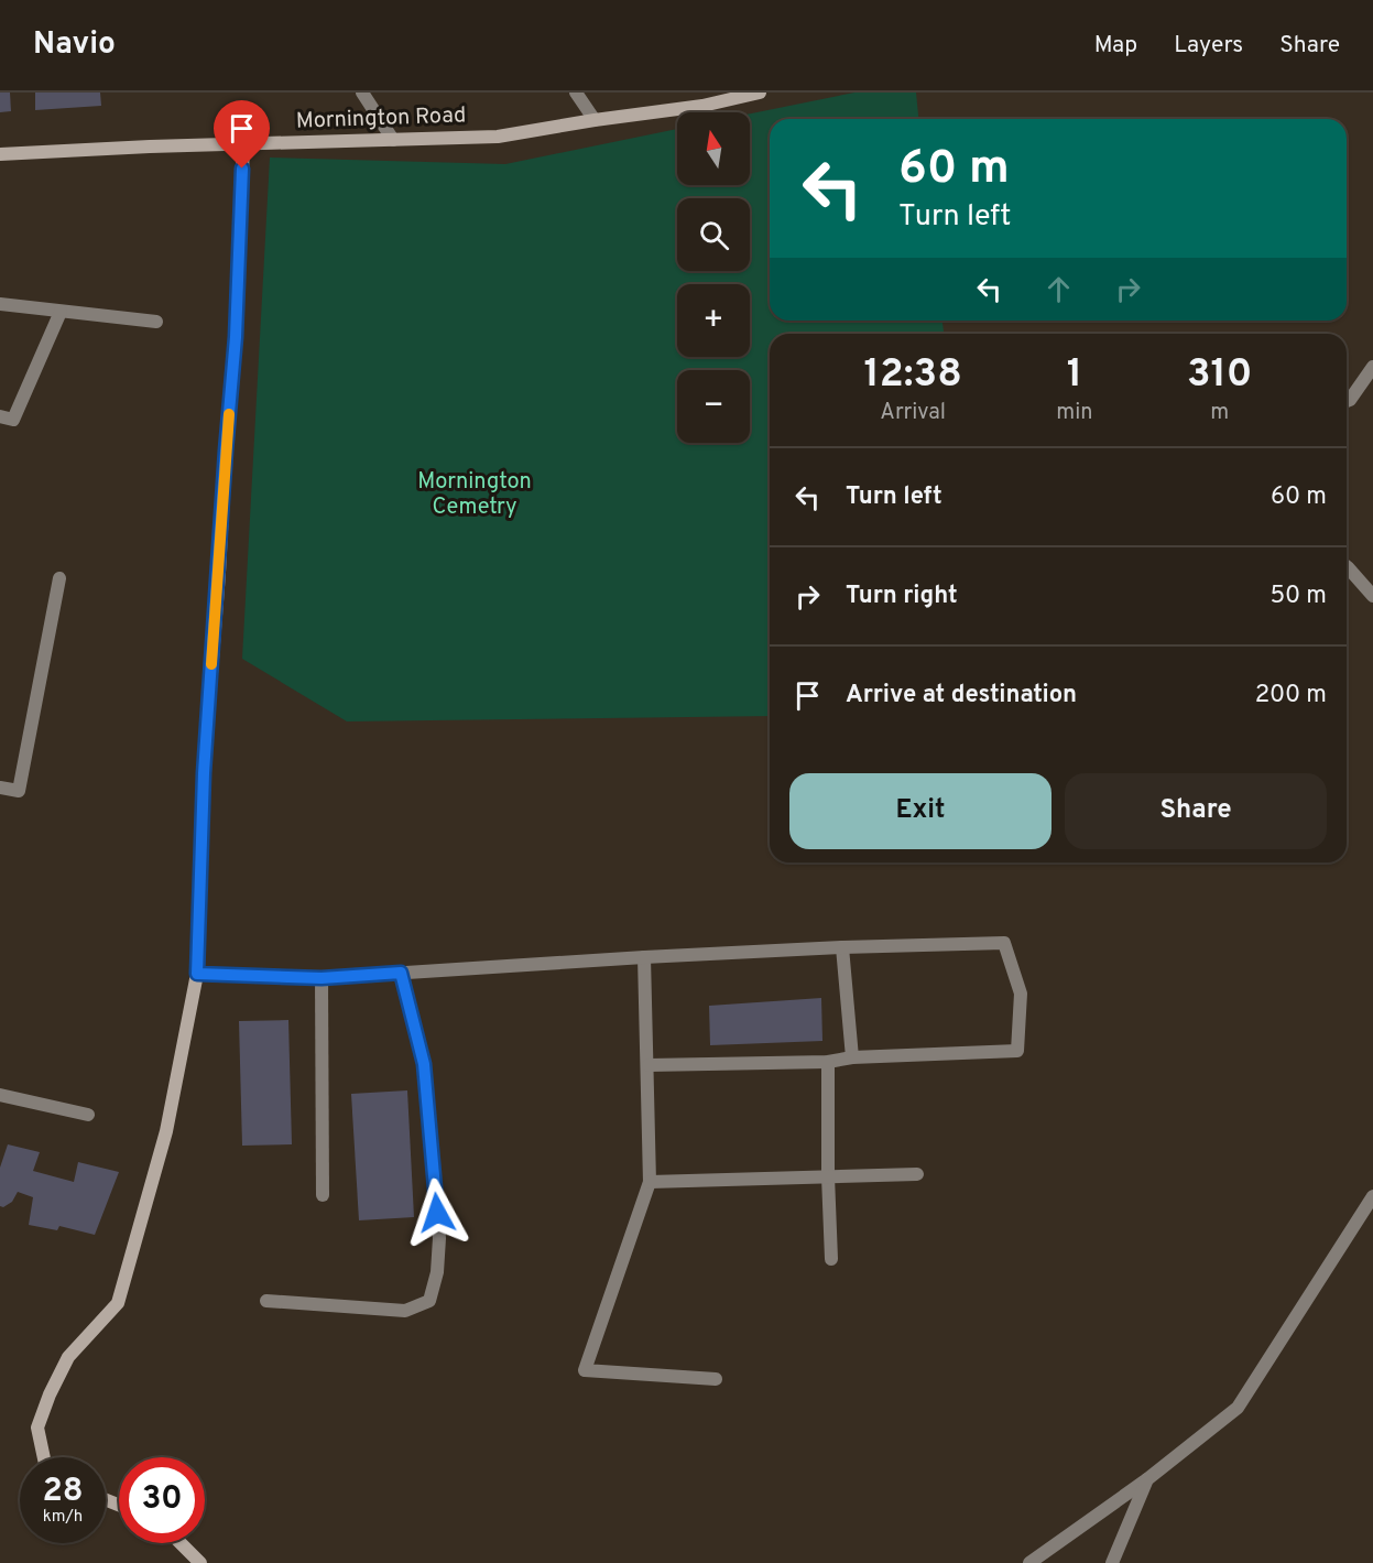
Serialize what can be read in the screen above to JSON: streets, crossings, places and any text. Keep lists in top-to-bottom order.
{
  "streets": {
    "street": ["Mornington Road"]
  },
  "parks": ["Mornington Cemetry"],
  "north": "top",
  "page": {
    "header": "Navio",
    "nav": ["Map", "Layers", "Share"],
    "map_buttons": ["+", "−"],
    "turn": ["60 m", "Turn left"],
    "eta": [
      "12:38",
      "Arrival",
      "1",
      "min",
      "310",
      "m"
    ],
    "list": [
      {
        "name": "Turn left",
        "value": "60 m"
      },
      {
        "name": "Turn right",
        "value": "50 m"
      },
      {
        "name": "Arrive at destination",
        "value": "200 m"
      }
    ],
    "buttons": ["Exit", "Share"],
    "speed": "28 km/h",
    "limit": "30"
  }
}
